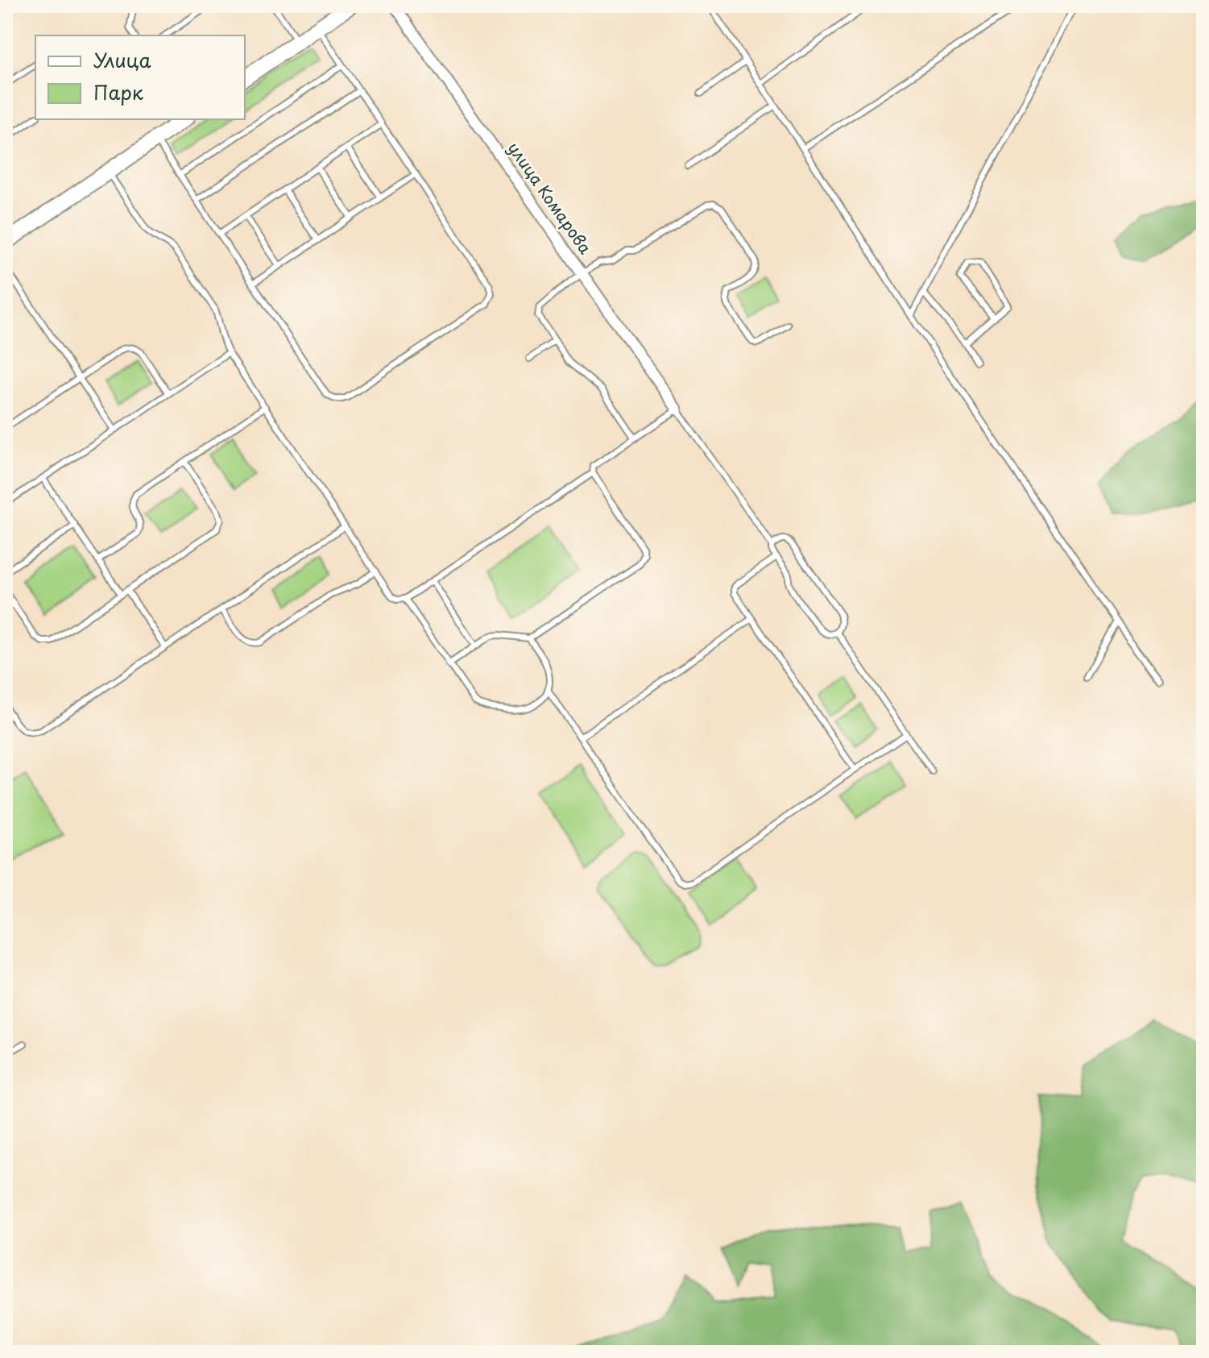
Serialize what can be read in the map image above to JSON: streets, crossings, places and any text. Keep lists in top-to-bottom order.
{
  "streets": {
    "street": ["улица Комарова"]
  },
  "legend": ["Улица", "Парк"]
}
